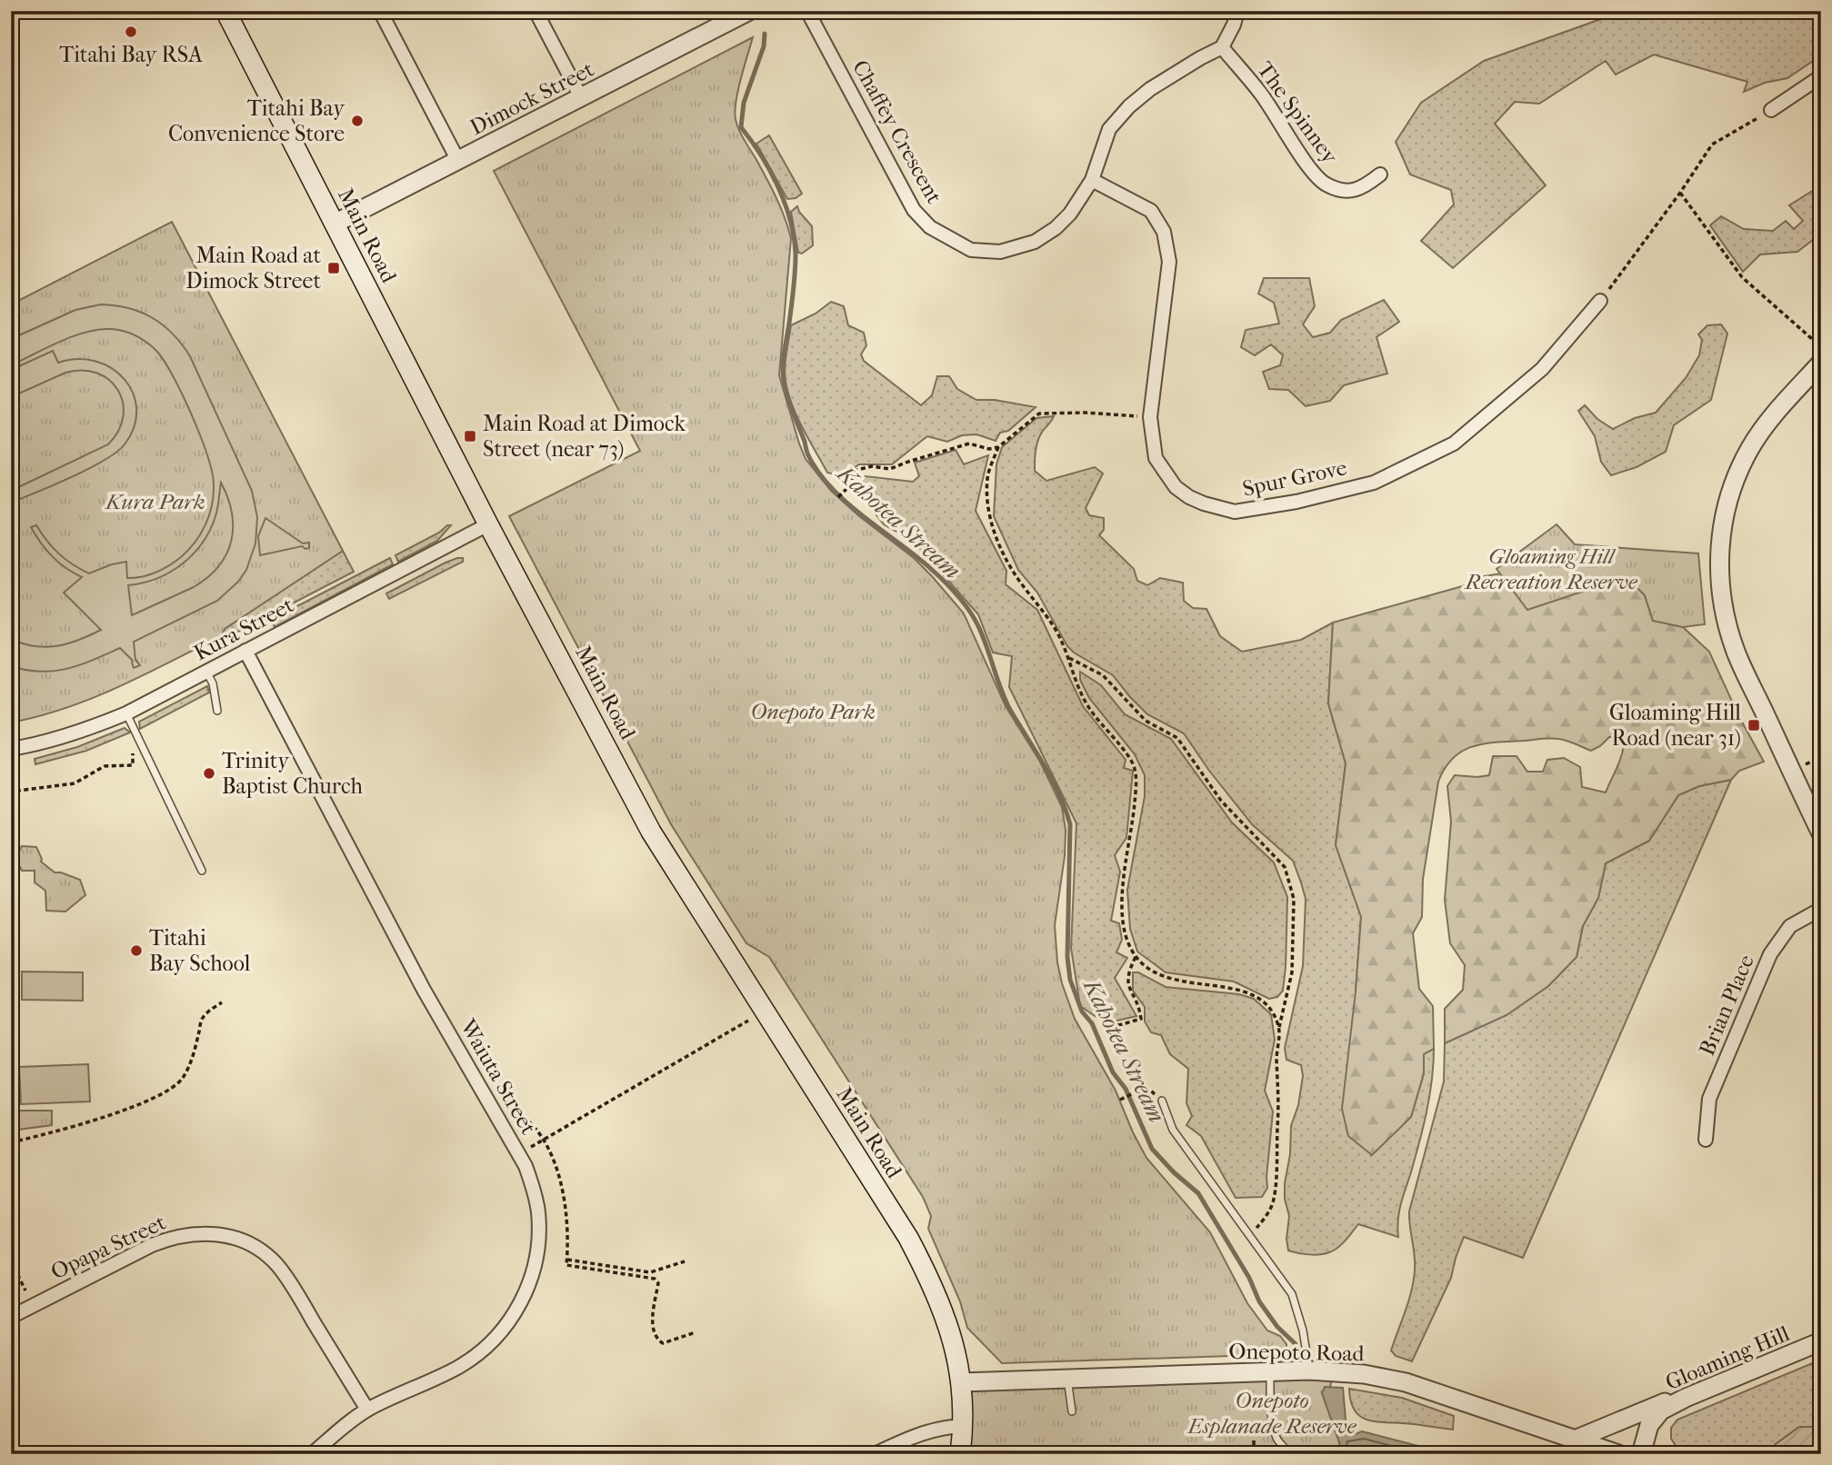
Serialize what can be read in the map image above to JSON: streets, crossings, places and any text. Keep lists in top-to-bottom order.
{
  "streets": {
    "main road": ["Main Road"],
    "street": [
      "Dimock Street",
      "The Spinney",
      "Chaffey Crescent",
      "Spur Grove",
      "Kura Street",
      "Brian Place",
      "Waiuta Street",
      "Opapa Street",
      "Onepoto Road",
      "Gloaming Hill"
    ]
  },
  "crossings": [
    ["Dimock Street", "Main Road"],
    ["The Spinney", "Chaffey Crescent"],
    ["Chaffey Crescent", "Spur Grove"],
    ["Main Road", "Kura Street"],
    ["Main Road", "Onepoto Road"],
    ["Kura Street", "Waiuta Street"],
    ["Waiuta Street", "Opapa Street"]
  ],
  "water": ["Kahotea Stream"],
  "parks": [
    "Kura Park",
    "Gloaming Hill Recreation Reserve",
    "Onepoto Park",
    "Onepoto Esplanade Reserve"
  ],
  "places": {
    "other": [
      "Titahi Bay RSA",
      "Titahi Bay Convenience Store",
      "Trinity Baptist Church",
      "Titahi Bay School"
    ],
    "transit": ["Main Road at Dimock Street", "Main Road at Dimock Street (near 73)", "Gloaming Hill Road (near 31)"]
  }
}
